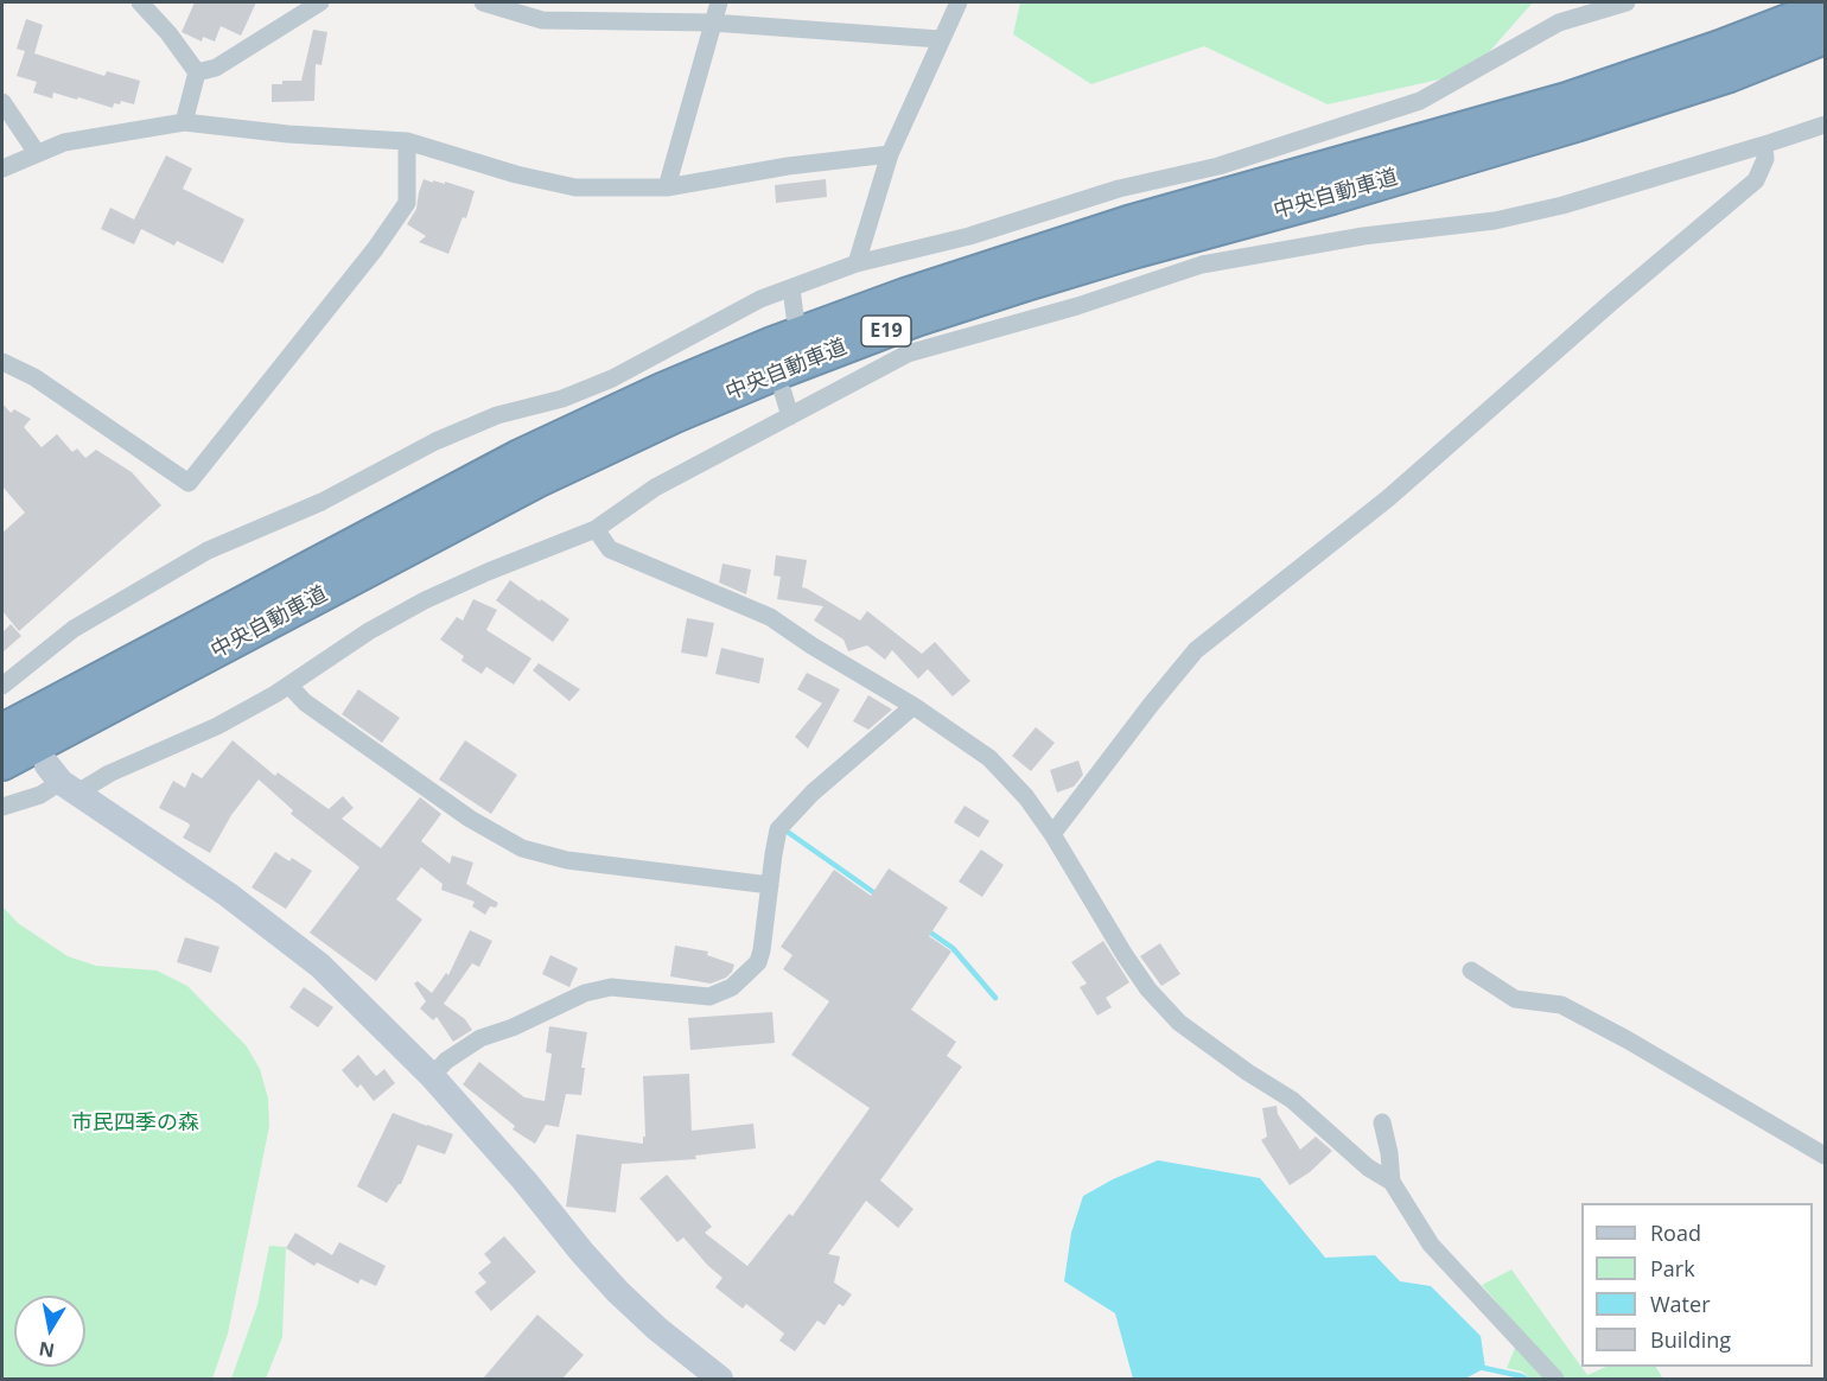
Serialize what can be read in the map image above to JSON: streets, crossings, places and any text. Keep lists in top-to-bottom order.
{
  "streets": {
    "highway": ["中央自動車道", "E19"]
  },
  "parks": ["市民四季の森"],
  "legend": [
    "Road",
    "Park",
    "Water",
    "Building"
  ],
  "north": "bottom"
}
